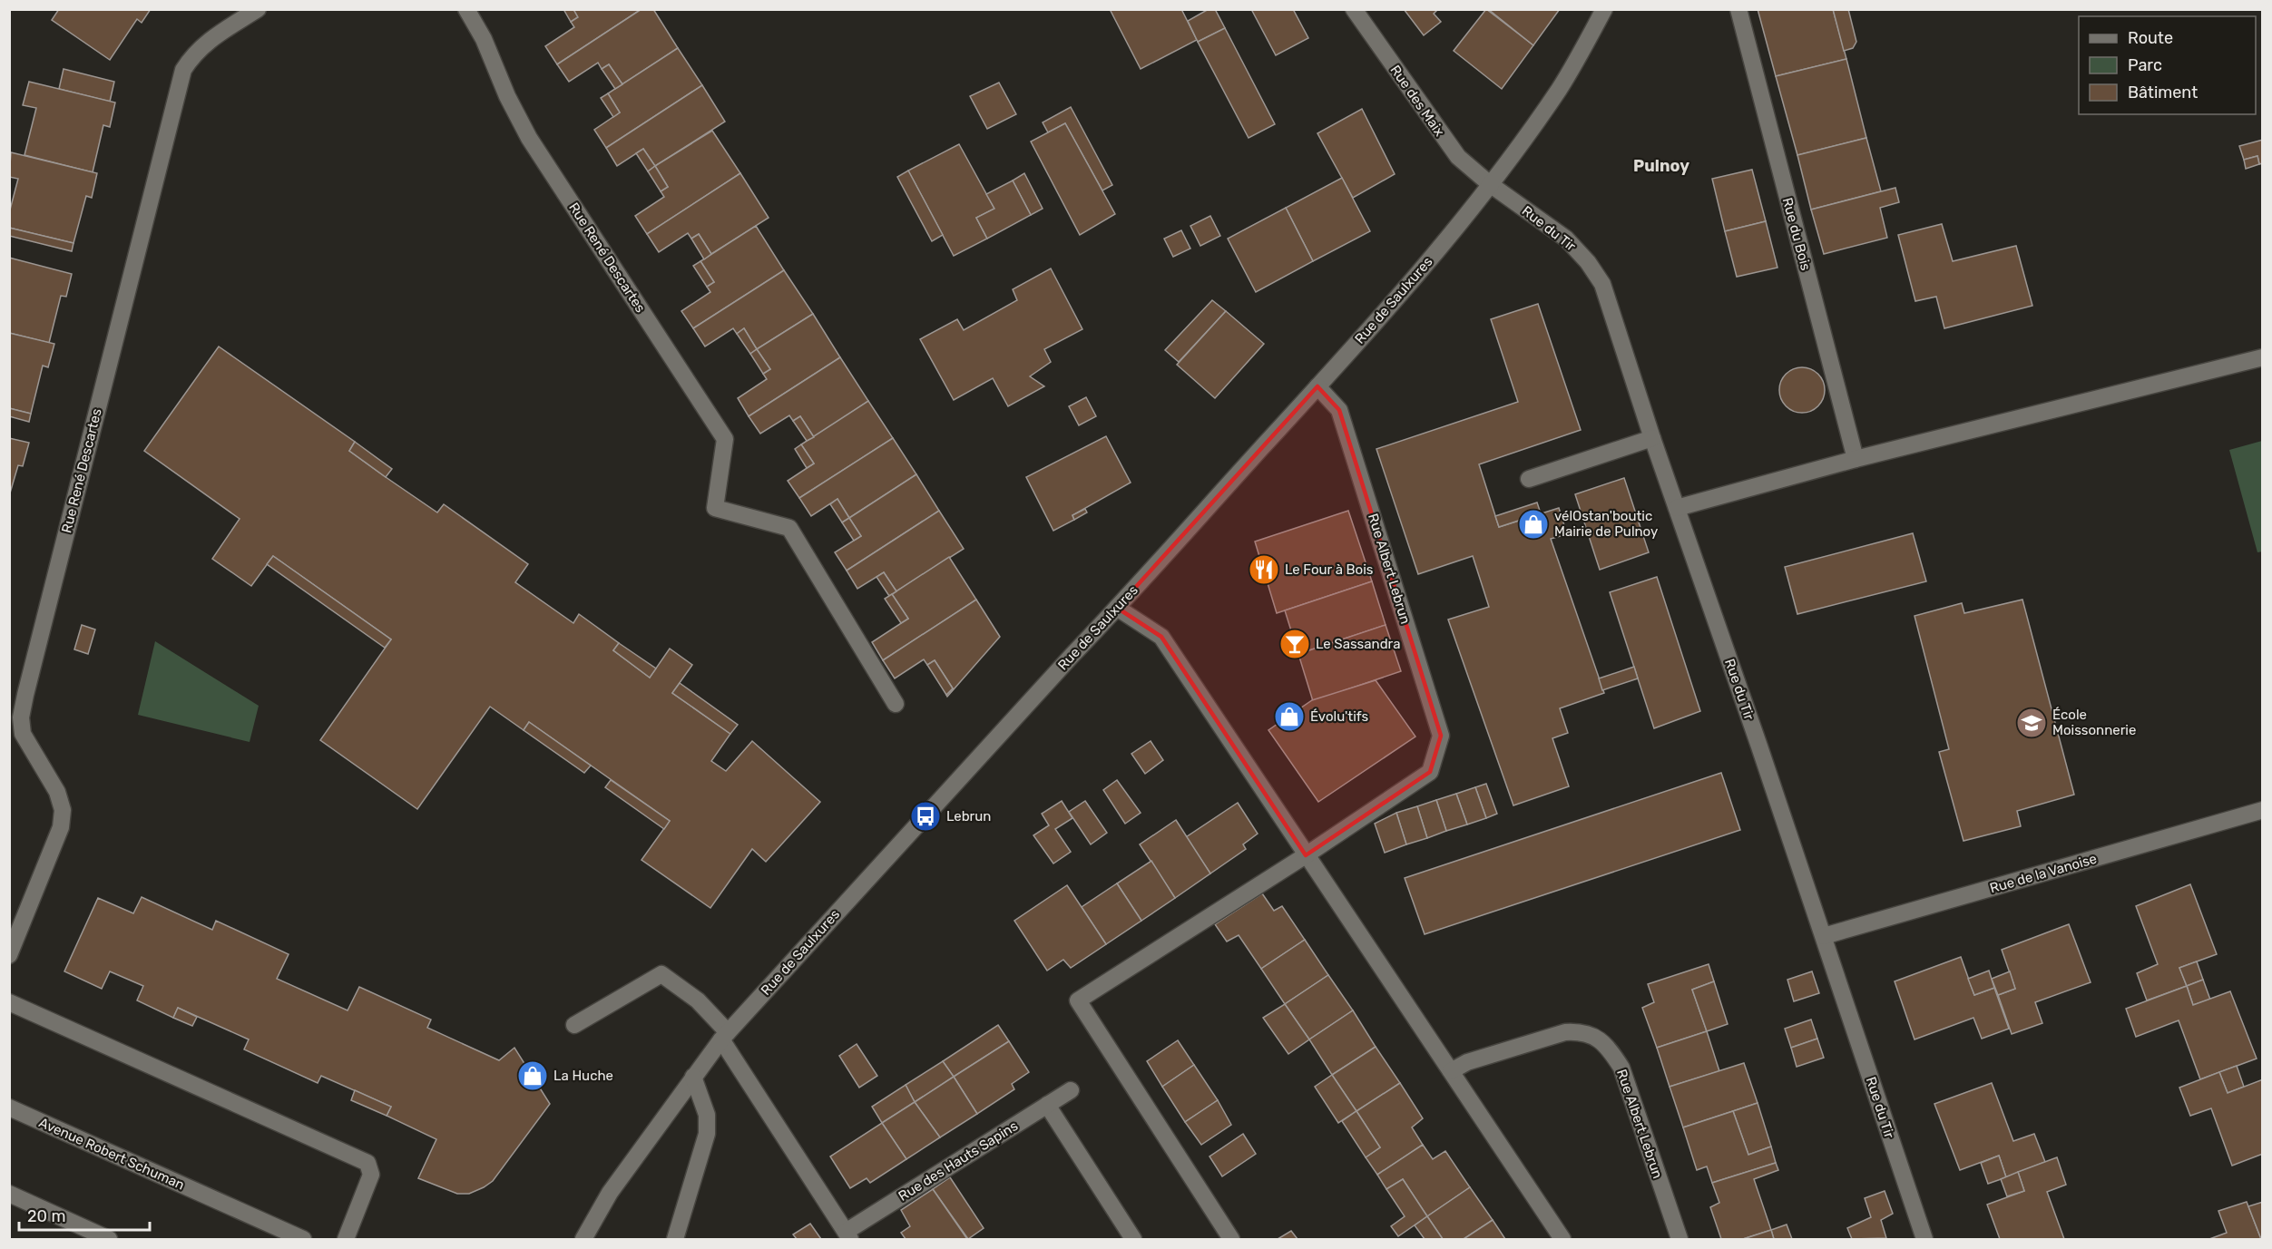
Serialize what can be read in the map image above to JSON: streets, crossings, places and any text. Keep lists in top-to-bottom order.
{
  "streets": {
    "street": [
      "Rue des Maix",
      "Rue du Tir",
      "Rue du Bois",
      "Rue René Descartes",
      "Rue de Saulxures",
      "Rue Albert Lebrun",
      "Rue de la Vanoise",
      "Avenue Robert Schuman",
      "Rue des Hauts Sapins"
    ]
  },
  "crossings": [
    ["Rue des Maix", "Rue du Tir"],
    ["Rue des Maix", "Rue de Saulxures"],
    ["Rue du Tir", "Rue de Saulxures"],
    ["Rue du Tir", "Rue de la Vanoise"],
    ["Rue de Saulxures", "Rue Albert Lebrun"],
    ["Rue de Saulxures", "Rue des Hauts Sapins"]
  ],
  "districts": ["Pulnoy"],
  "places": {
    "shop": ["vélOstan'boutic Mairie de Pulnoy", "Évolu'tifs", "La Huche"],
    "restaurant": ["Le Four à Bois"],
    "bar": ["Le Sassandra"],
    "school or university": ["École Moissonnerie"],
    "bus stop": ["Lebrun"]
  },
  "legend": ["Route", "Parc", "Bâtiment"],
  "scale_bar": "20 m"
}
